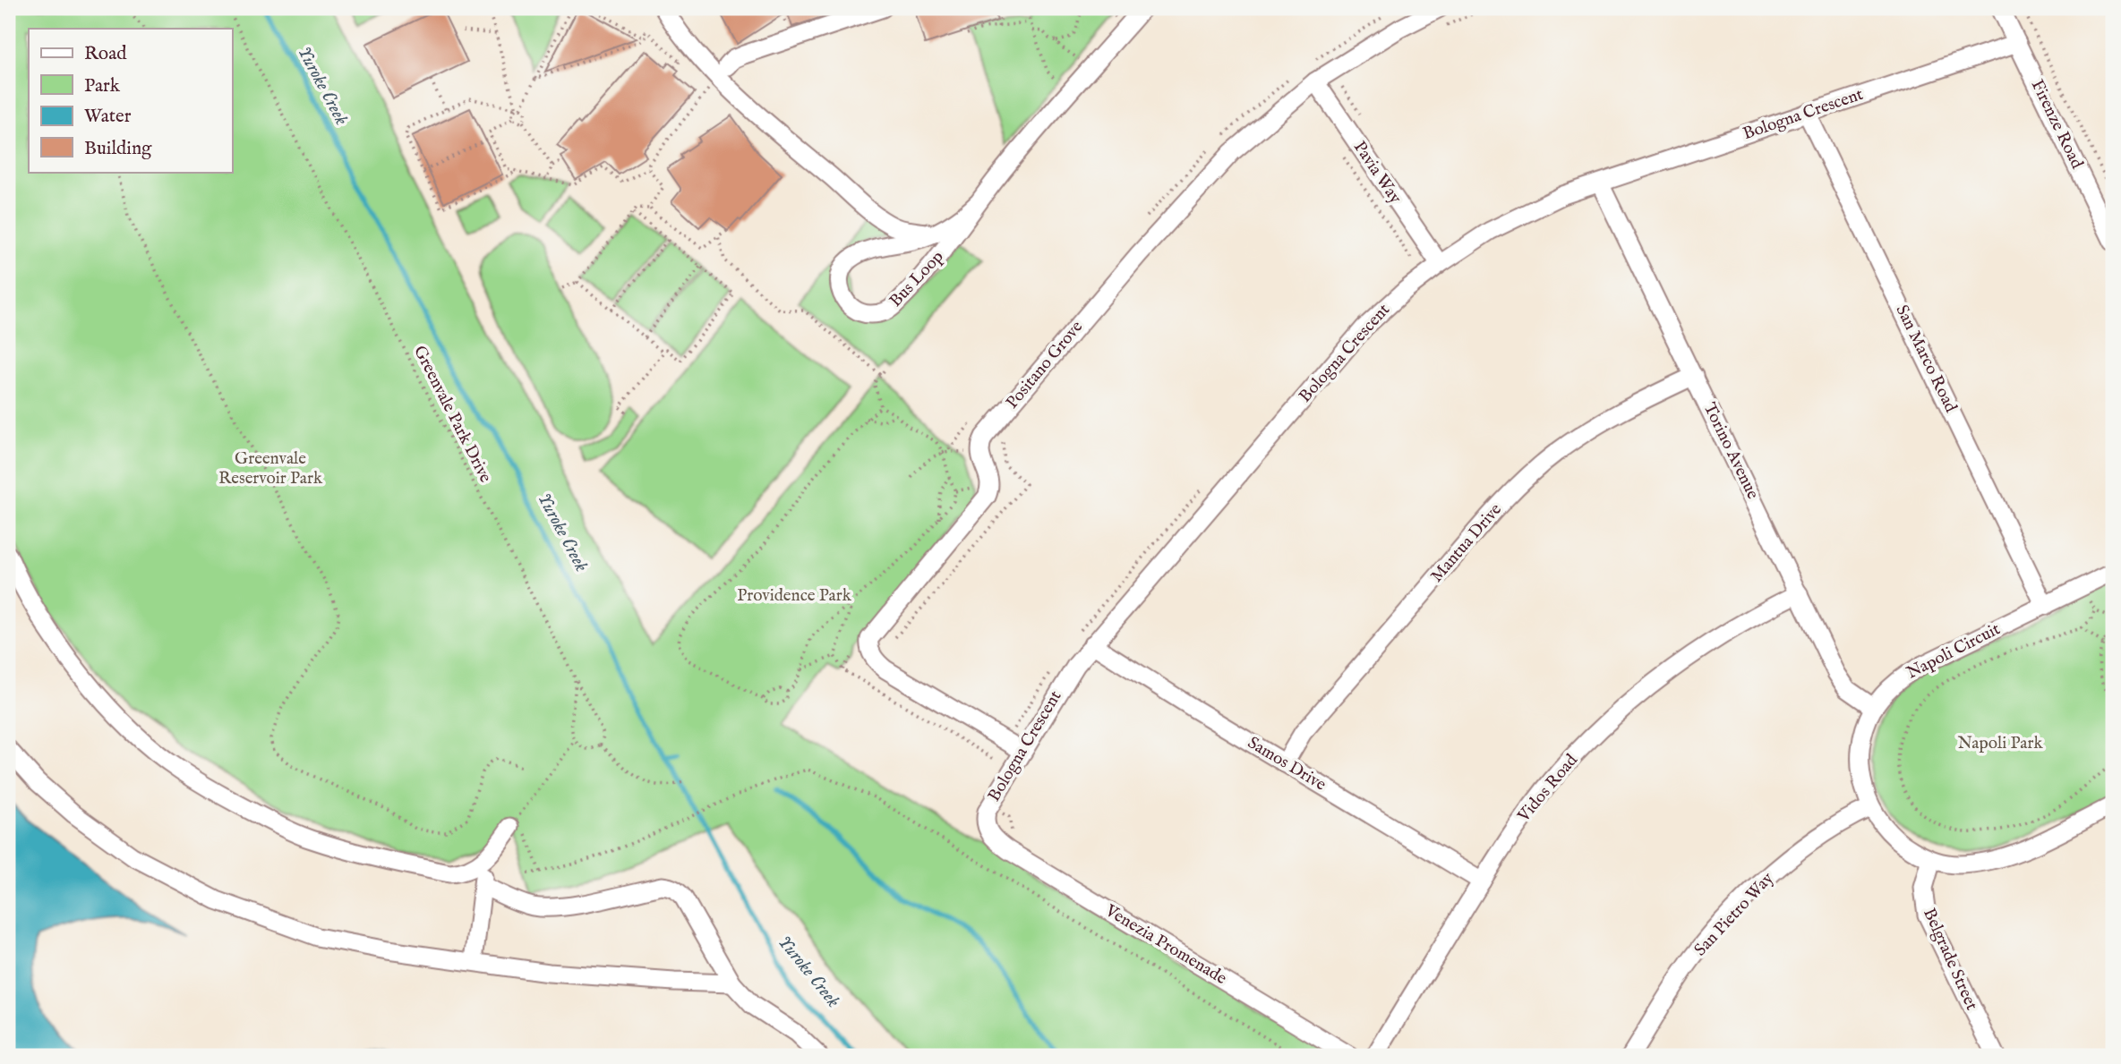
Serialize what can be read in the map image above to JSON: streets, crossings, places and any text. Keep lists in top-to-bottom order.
{
  "streets": {
    "street": [
      "Bologna Crescent",
      "Firenze Road",
      "Pavia Way",
      "Bus Loop",
      "San Marco Road",
      "Positano Grove",
      "Torino Avenue",
      "Mantua Drive",
      "Napoli Circuit",
      "Samos Drive",
      "Vidos Road",
      "San Pietro Way",
      "Venezia Promenade",
      "Belgrade Street"
    ],
    "path": ["Greenvale Park Drive"]
  },
  "crossings": [
    ["Bologna Crescent", "Firenze Road"],
    ["Bologna Crescent", "Pavia Way"],
    ["Bologna Crescent", "San Marco Road"],
    ["Bologna Crescent", "Torino Avenue"],
    ["Bologna Crescent", "Samos Drive"],
    ["Bologna Crescent", "Venezia Promenade"],
    ["Pavia Way", "Positano Grove"],
    ["San Marco Road", "Napoli Circuit"],
    ["Torino Avenue", "Mantua Drive"],
    ["Torino Avenue", "Napoli Circuit"],
    ["Torino Avenue", "Vidos Road"],
    ["Mantua Drive", "Samos Drive"],
    ["Napoli Circuit", "San Pietro Way"],
    ["Napoli Circuit", "Belgrade Street"],
    ["Samos Drive", "Vidos Road"]
  ],
  "water": ["Yuroke Creek"],
  "parks": ["Greenvale Reservoir Park", "Providence Park", "Napoli Park"],
  "legend": [
    "Road",
    "Park",
    "Water",
    "Building"
  ]
}
